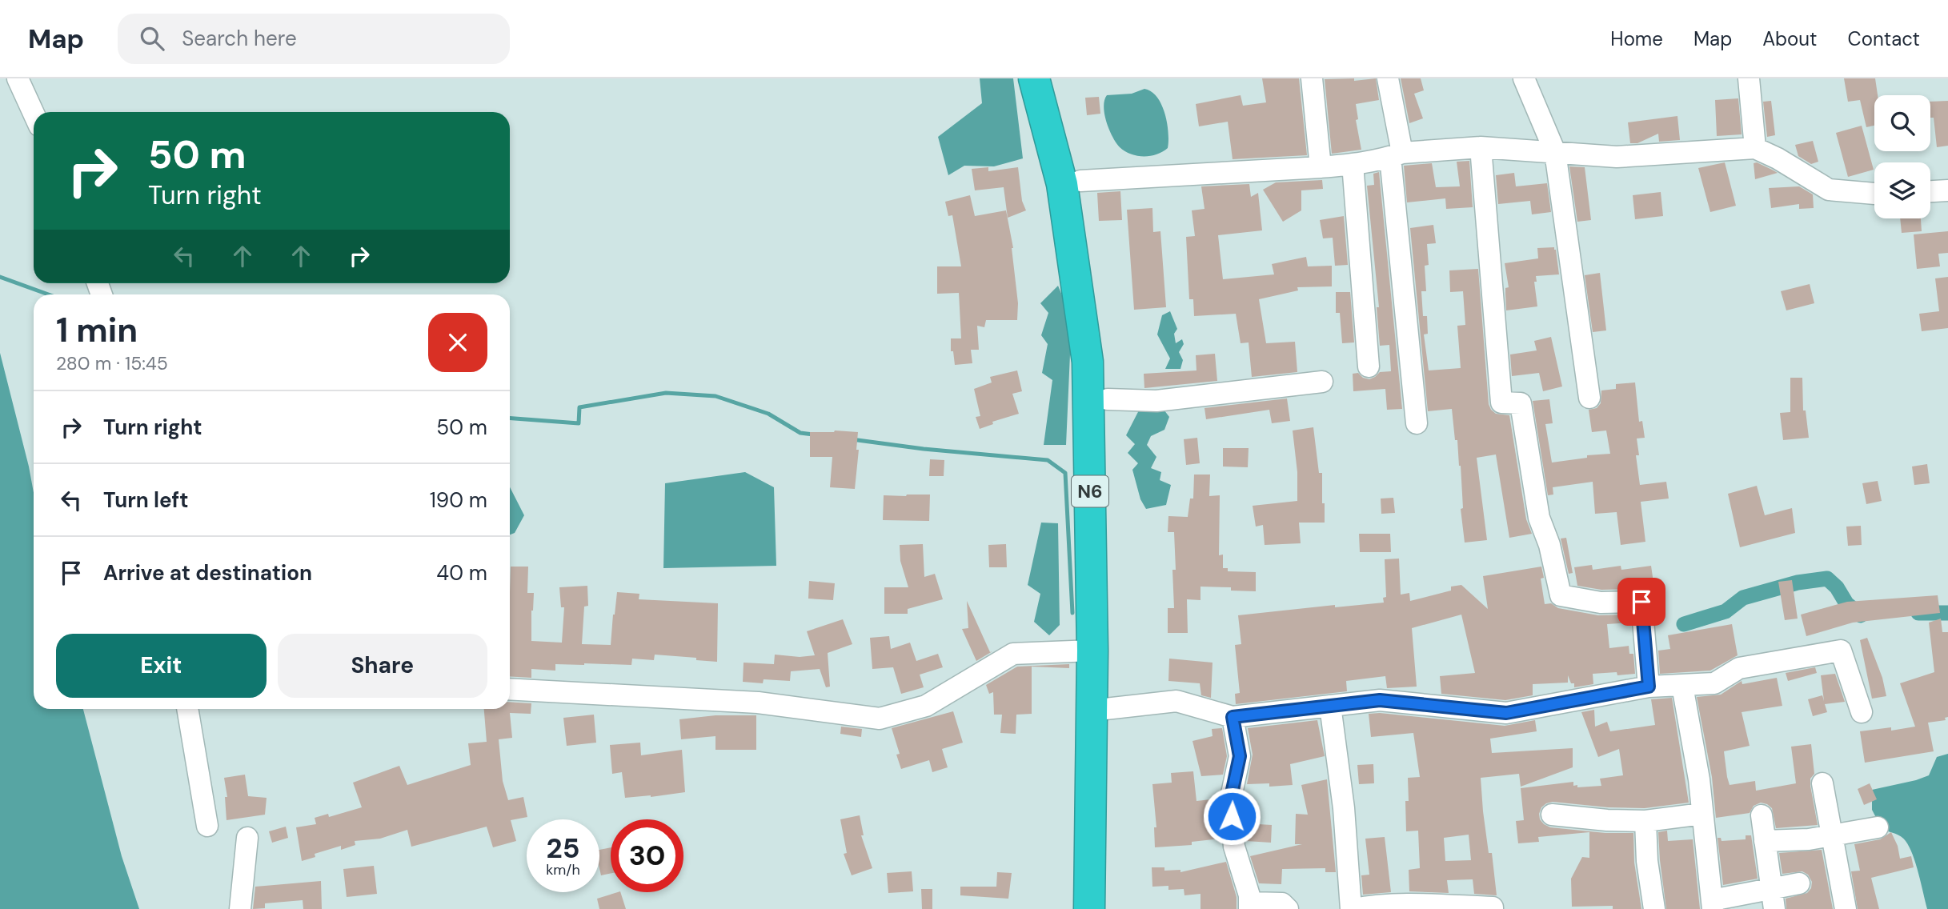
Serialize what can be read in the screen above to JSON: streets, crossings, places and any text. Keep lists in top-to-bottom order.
{
  "streets": {
    "highway": ["N6"]
  },
  "page": {
    "header": "Map",
    "search": "Search here",
    "nav": [
      "Home",
      "Map",
      "About",
      "Contact"
    ],
    "turn": ["50 m", "Turn right"],
    "heading": ["1 min", "280 m · 15:45"],
    "list": [
      {
        "name": "Turn right",
        "value": "50 m"
      },
      {
        "name": "Turn left",
        "value": "190 m"
      },
      {
        "name": "Arrive at destination",
        "value": "40 m"
      }
    ],
    "buttons": ["Exit", "Share"],
    "speed": "25 km/h",
    "limit": "30"
  }
}
